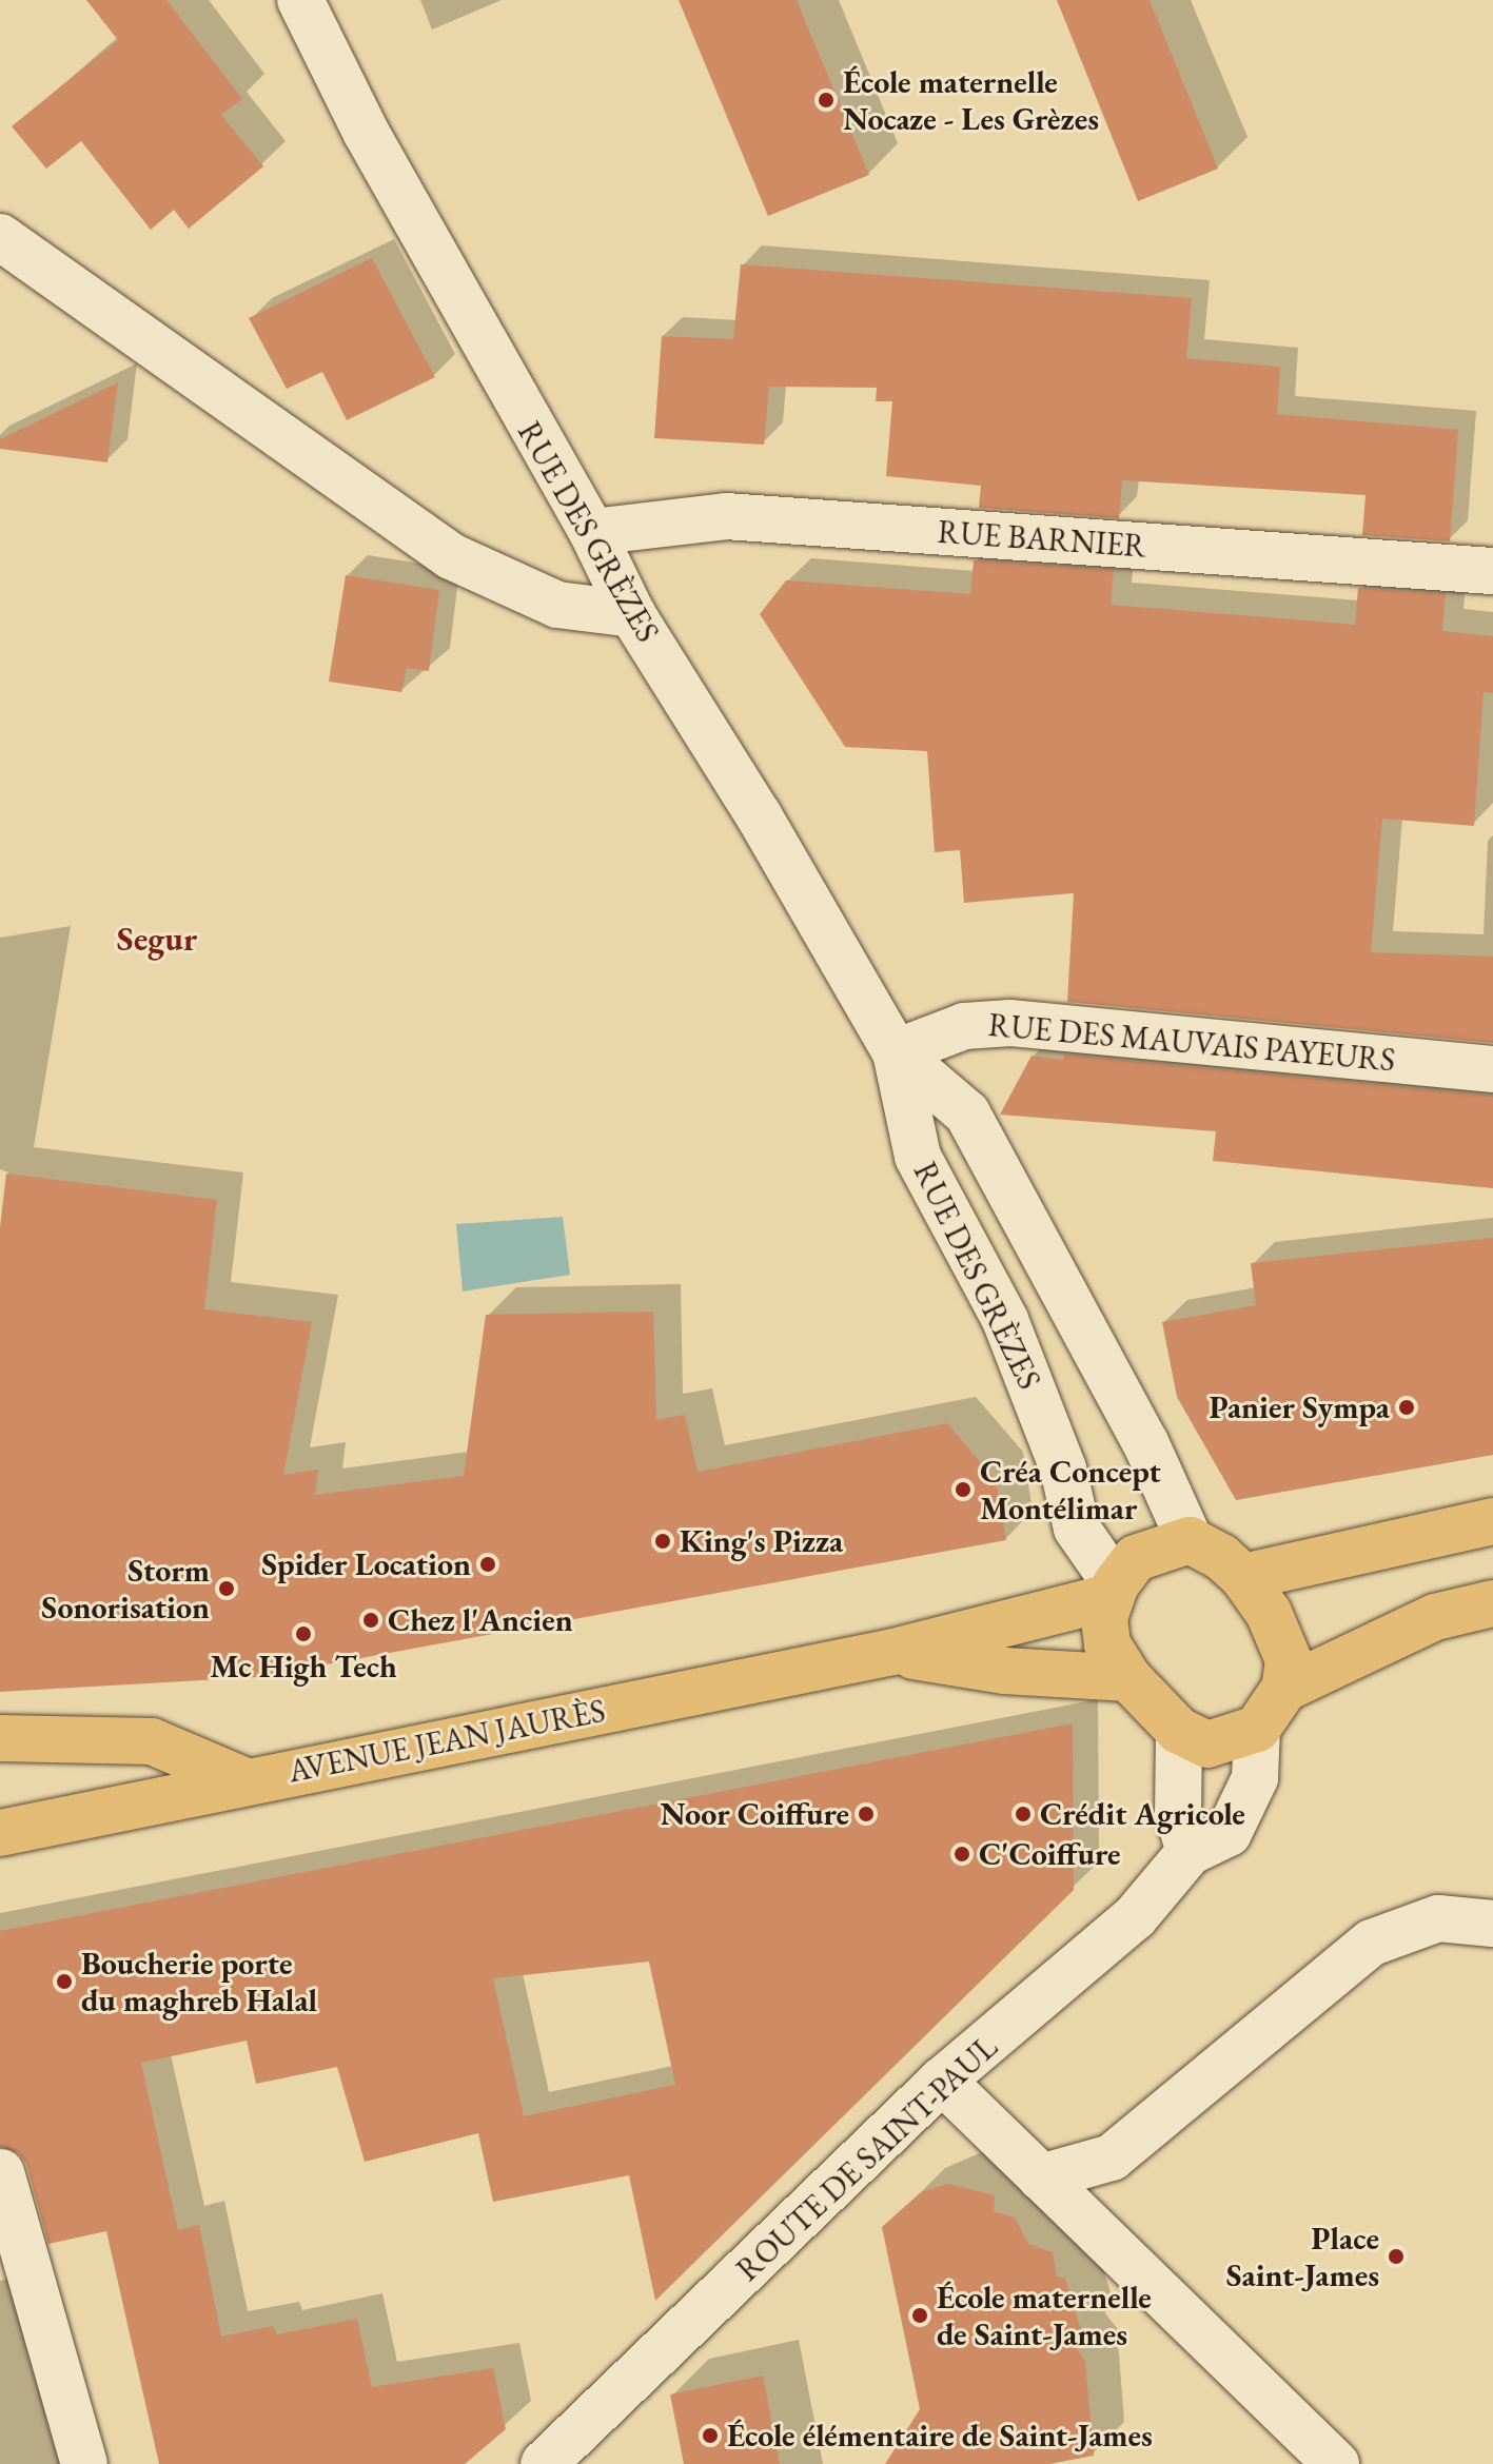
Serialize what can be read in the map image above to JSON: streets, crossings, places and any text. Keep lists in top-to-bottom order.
{
  "streets": {
    "main road": ["AVENUE JEAN JAURÈS"],
    "street": [
      "RUE DES GRÈZES",
      "RUE BARNIER",
      "RUE DES MAUVAIS PAYEURS",
      "ROUTE DE SAINT-PAUL"
    ]
  },
  "crossings": [
    ["RUE DES GRÈZES", "RUE BARNIER"],
    ["RUE DES GRÈZES", "RUE DES MAUVAIS PAYEURS"],
    ["RUE DES GRÈZES", "AVENUE JEAN JAURÈS"],
    ["RUE DES GRÈZES", "ROUTE DE SAINT-PAUL"],
    ["AVENUE JEAN JAURÈS", "ROUTE DE SAINT-PAUL"]
  ],
  "districts": ["Segur"],
  "places": [
    "École maternelle Nocaze - Les Grèzes",
    "Panier Sympa",
    "Créa Concept Montélimar",
    "King's Pizza",
    "Spider Location",
    "Storm Sonorisation",
    "Chez l'Ancien",
    "Mc High Tech",
    "Noor Coiffure",
    "Crédit Agricole",
    "C'Coiffure",
    "Boucherie porte du maghreb Halal",
    "Place Saint-James",
    "École maternelle de Saint-James",
    "École élémentaire de Saint-James"
  ]
}
